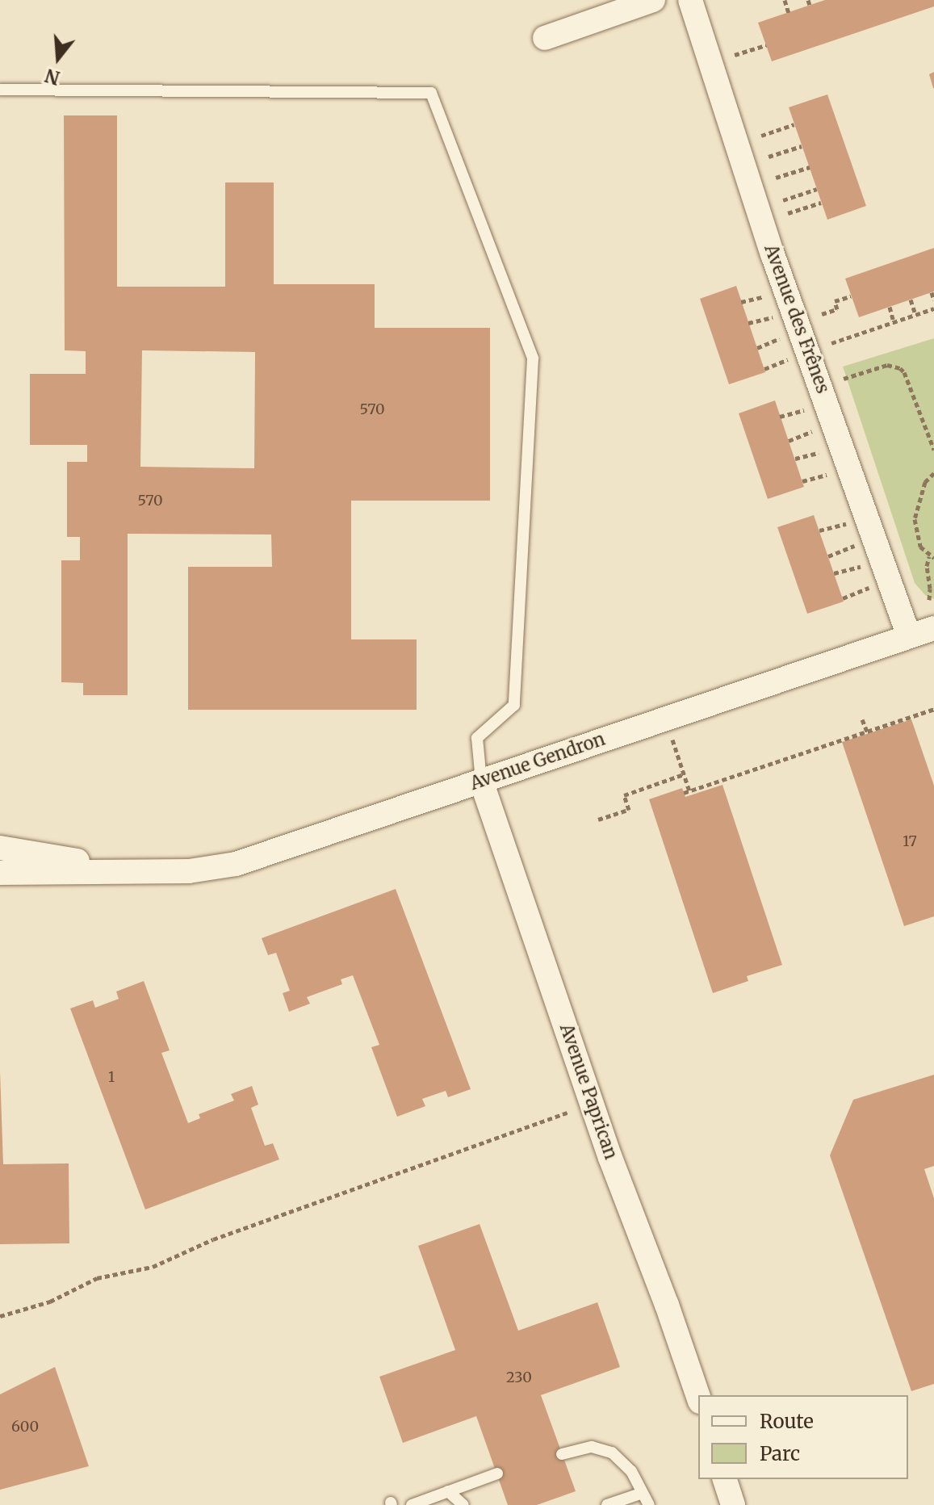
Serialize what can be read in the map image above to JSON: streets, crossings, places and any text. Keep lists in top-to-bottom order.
{
  "streets": {
    "street": ["Avenue des Frênes", "Avenue Gendron", "Avenue Paprican"]
  },
  "crossings": [
    ["Avenue des Frênes", "Avenue Gendron"],
    ["Avenue Gendron", "Avenue Paprican"]
  ],
  "house_numbers": [
    "570",
    "570",
    "17",
    "1",
    "230",
    "600"
  ],
  "legend": ["Route", "Parc"],
  "north": "bottom"
}
